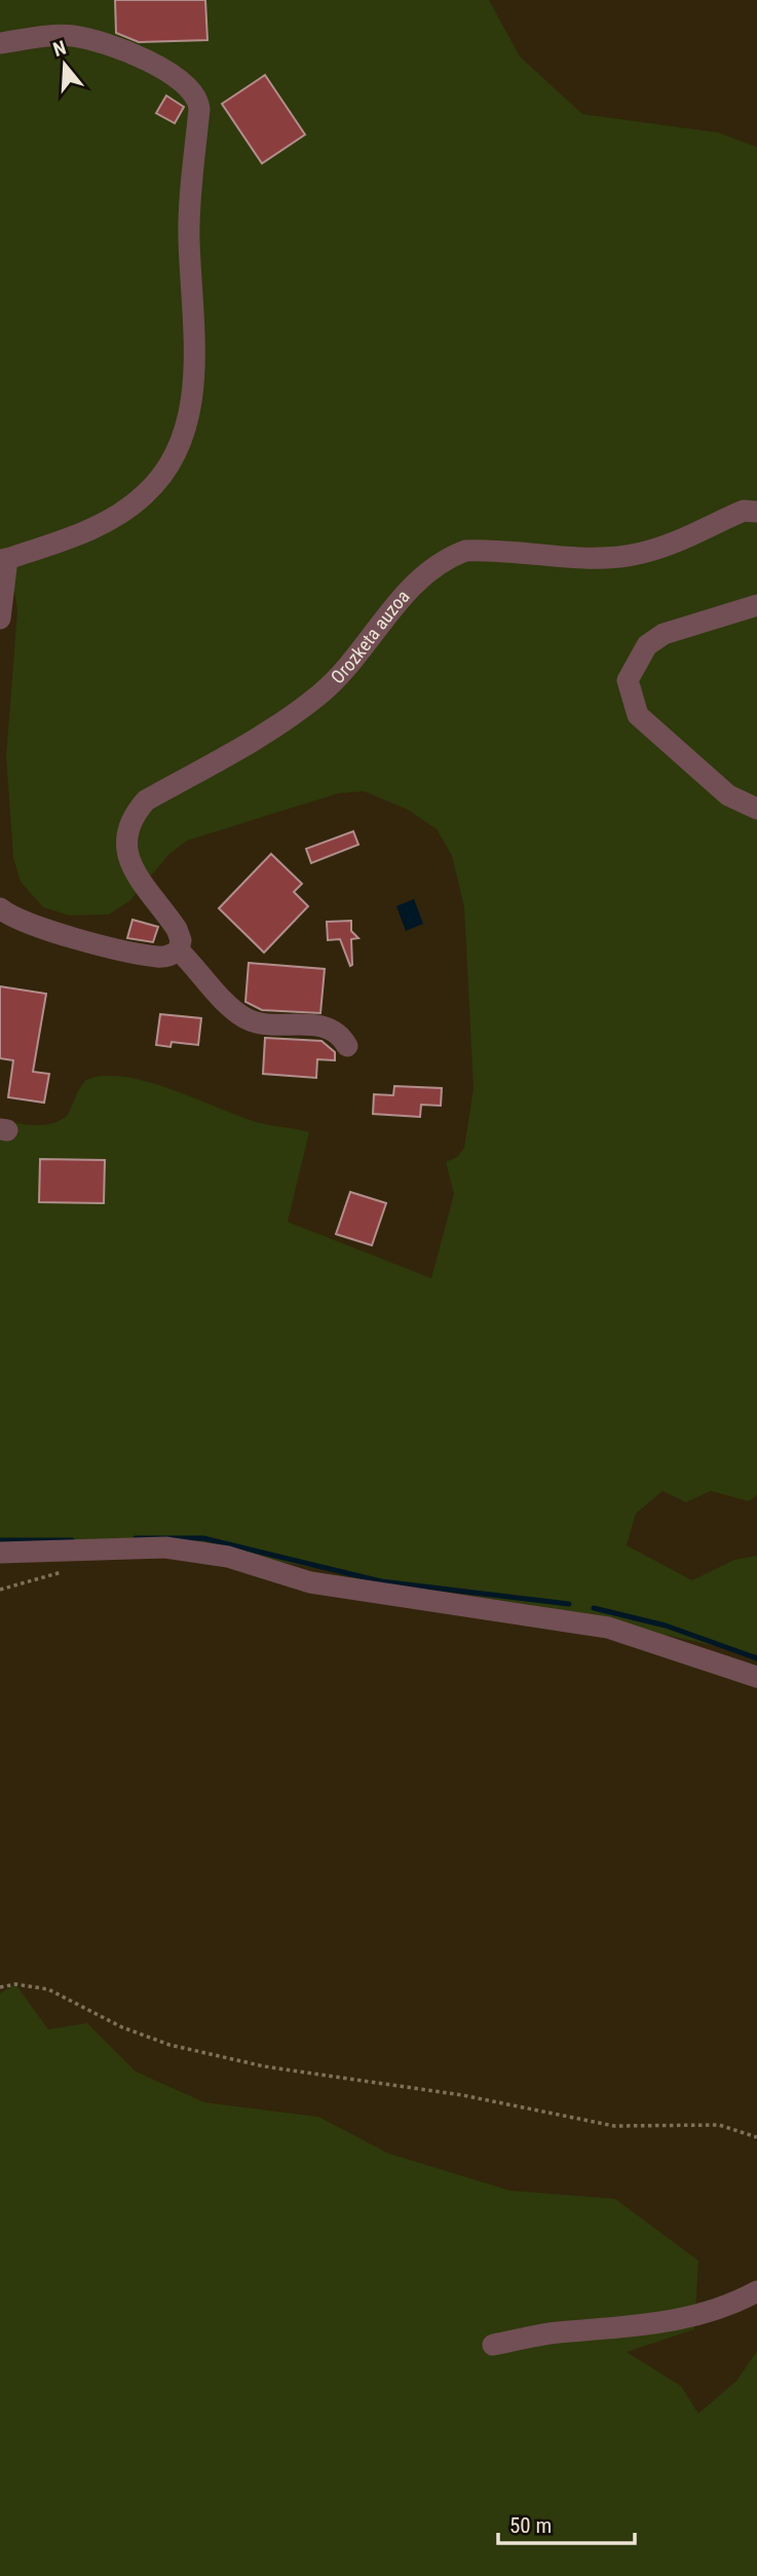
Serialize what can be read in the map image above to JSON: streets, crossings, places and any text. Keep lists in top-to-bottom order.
{
  "streets": {
    "street": ["Orozketa auzoa"]
  },
  "scale_bar": "50 m",
  "north": "top"
}
